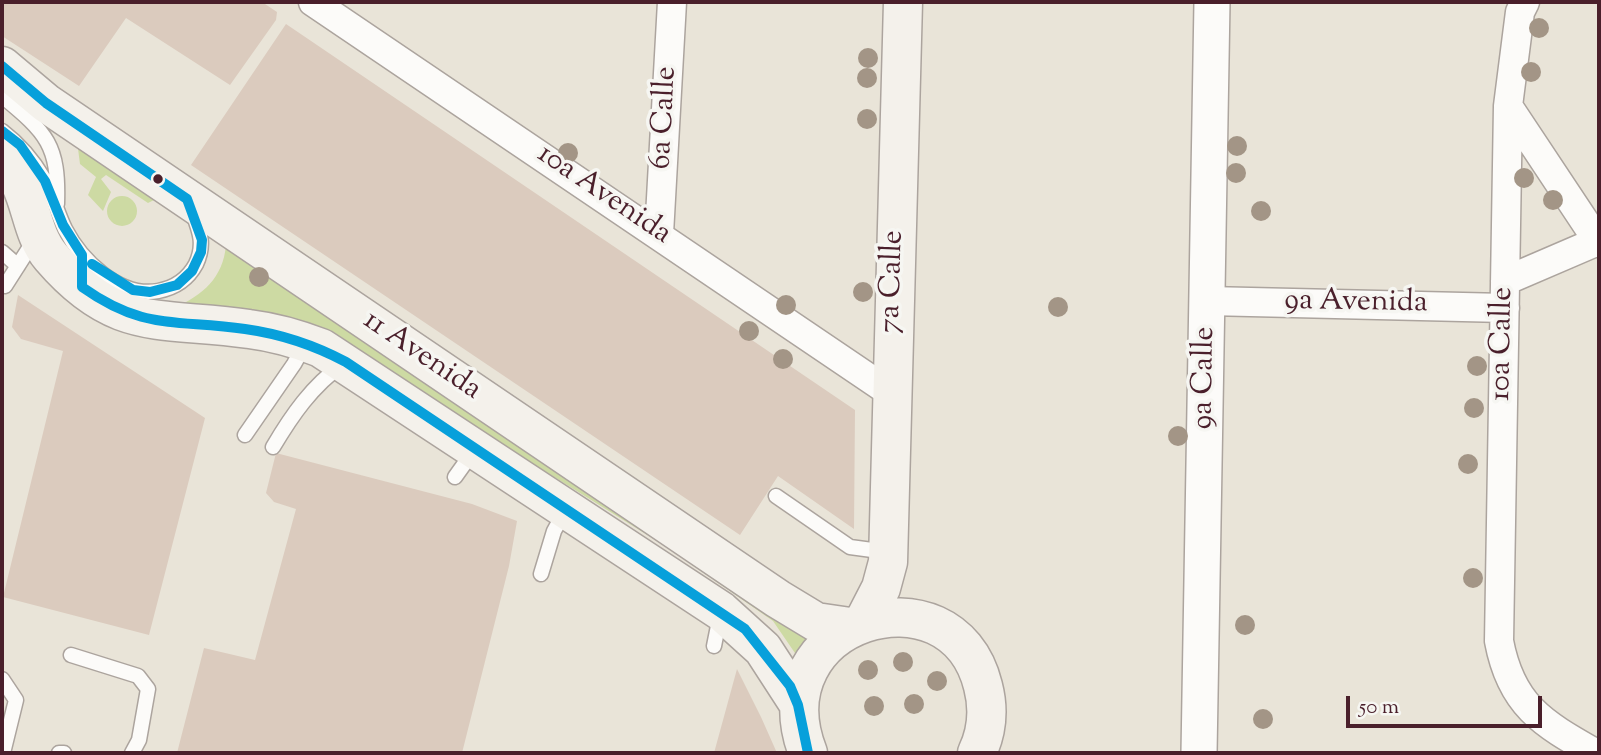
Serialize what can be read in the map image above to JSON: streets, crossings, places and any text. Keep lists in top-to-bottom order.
{
  "streets": {
    "main road": ["7a Calle", "11 Avenida"],
    "street": [
      "6a Calle",
      "10a Avenida",
      "9a Avenida",
      "10a Calle",
      "9a Calle"
    ]
  },
  "crossings": [
    ["6a Calle", "10a Avenida"],
    ["10a Avenida", "7a Calle"],
    ["7a Calle", "11 Avenida"],
    ["9a Avenida", "10a Calle"],
    ["9a Avenida", "9a Calle"]
  ],
  "scale_bar": "50 m"
}
